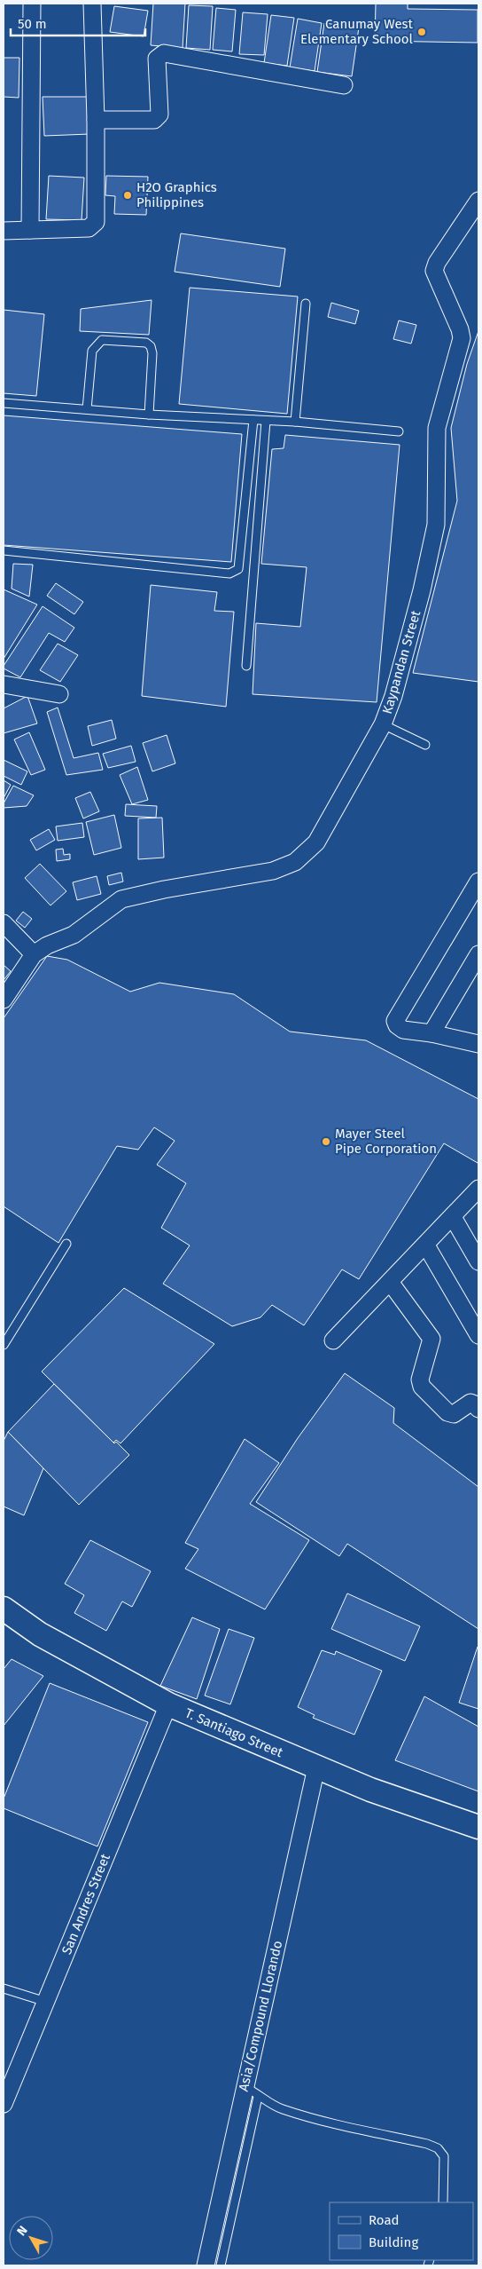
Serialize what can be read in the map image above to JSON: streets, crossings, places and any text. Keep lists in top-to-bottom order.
{
  "streets": {
    "main road": ["T. Santiago Street"],
    "street": ["Kaypandan Street", "San Andres Street", "Asia/Compound Llorando"]
  },
  "crossings": [
    ["T. Santiago Street", "San Andres Street"],
    ["T. Santiago Street", "Asia/Compound Llorando"]
  ],
  "places": ["Canumay West Elementary School", "H2O Graphics Philippines", "Mayer Steel Pipe Corporation"],
  "legend": ["Road", "Building"],
  "scale_bar": "50 m",
  "north": "top left"
}
